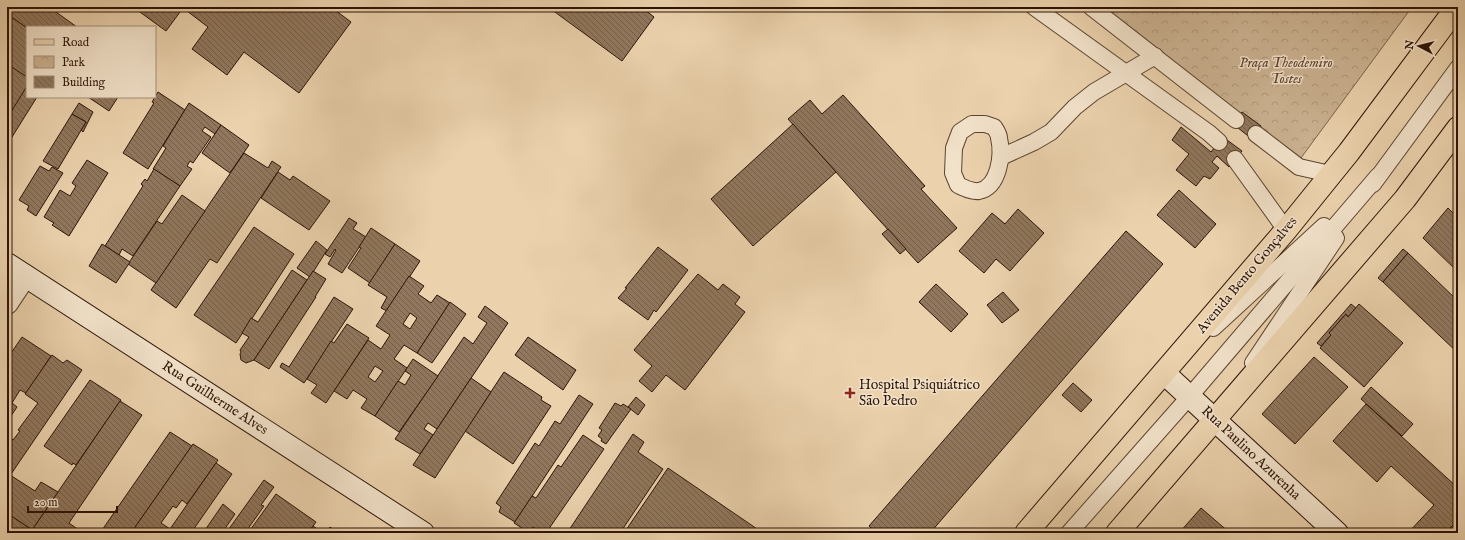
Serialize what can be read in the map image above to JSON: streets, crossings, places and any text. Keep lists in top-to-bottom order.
{
  "streets": {
    "main road": ["Avenida Bento Gonçalves", "Rua Guilherme Alves", "Rua Paulino Azurenha"]
  },
  "crossings": [
    ["Avenida Bento Gonçalves", "Rua Paulino Azurenha"]
  ],
  "parks": ["Praça Theodemiro Tostes"],
  "places": {
    "health": ["Hospital Psiquiátrico São Pedro"]
  },
  "legend": ["Road", "Park", "Building"],
  "scale_bar": "20 m",
  "north": "left"
}
